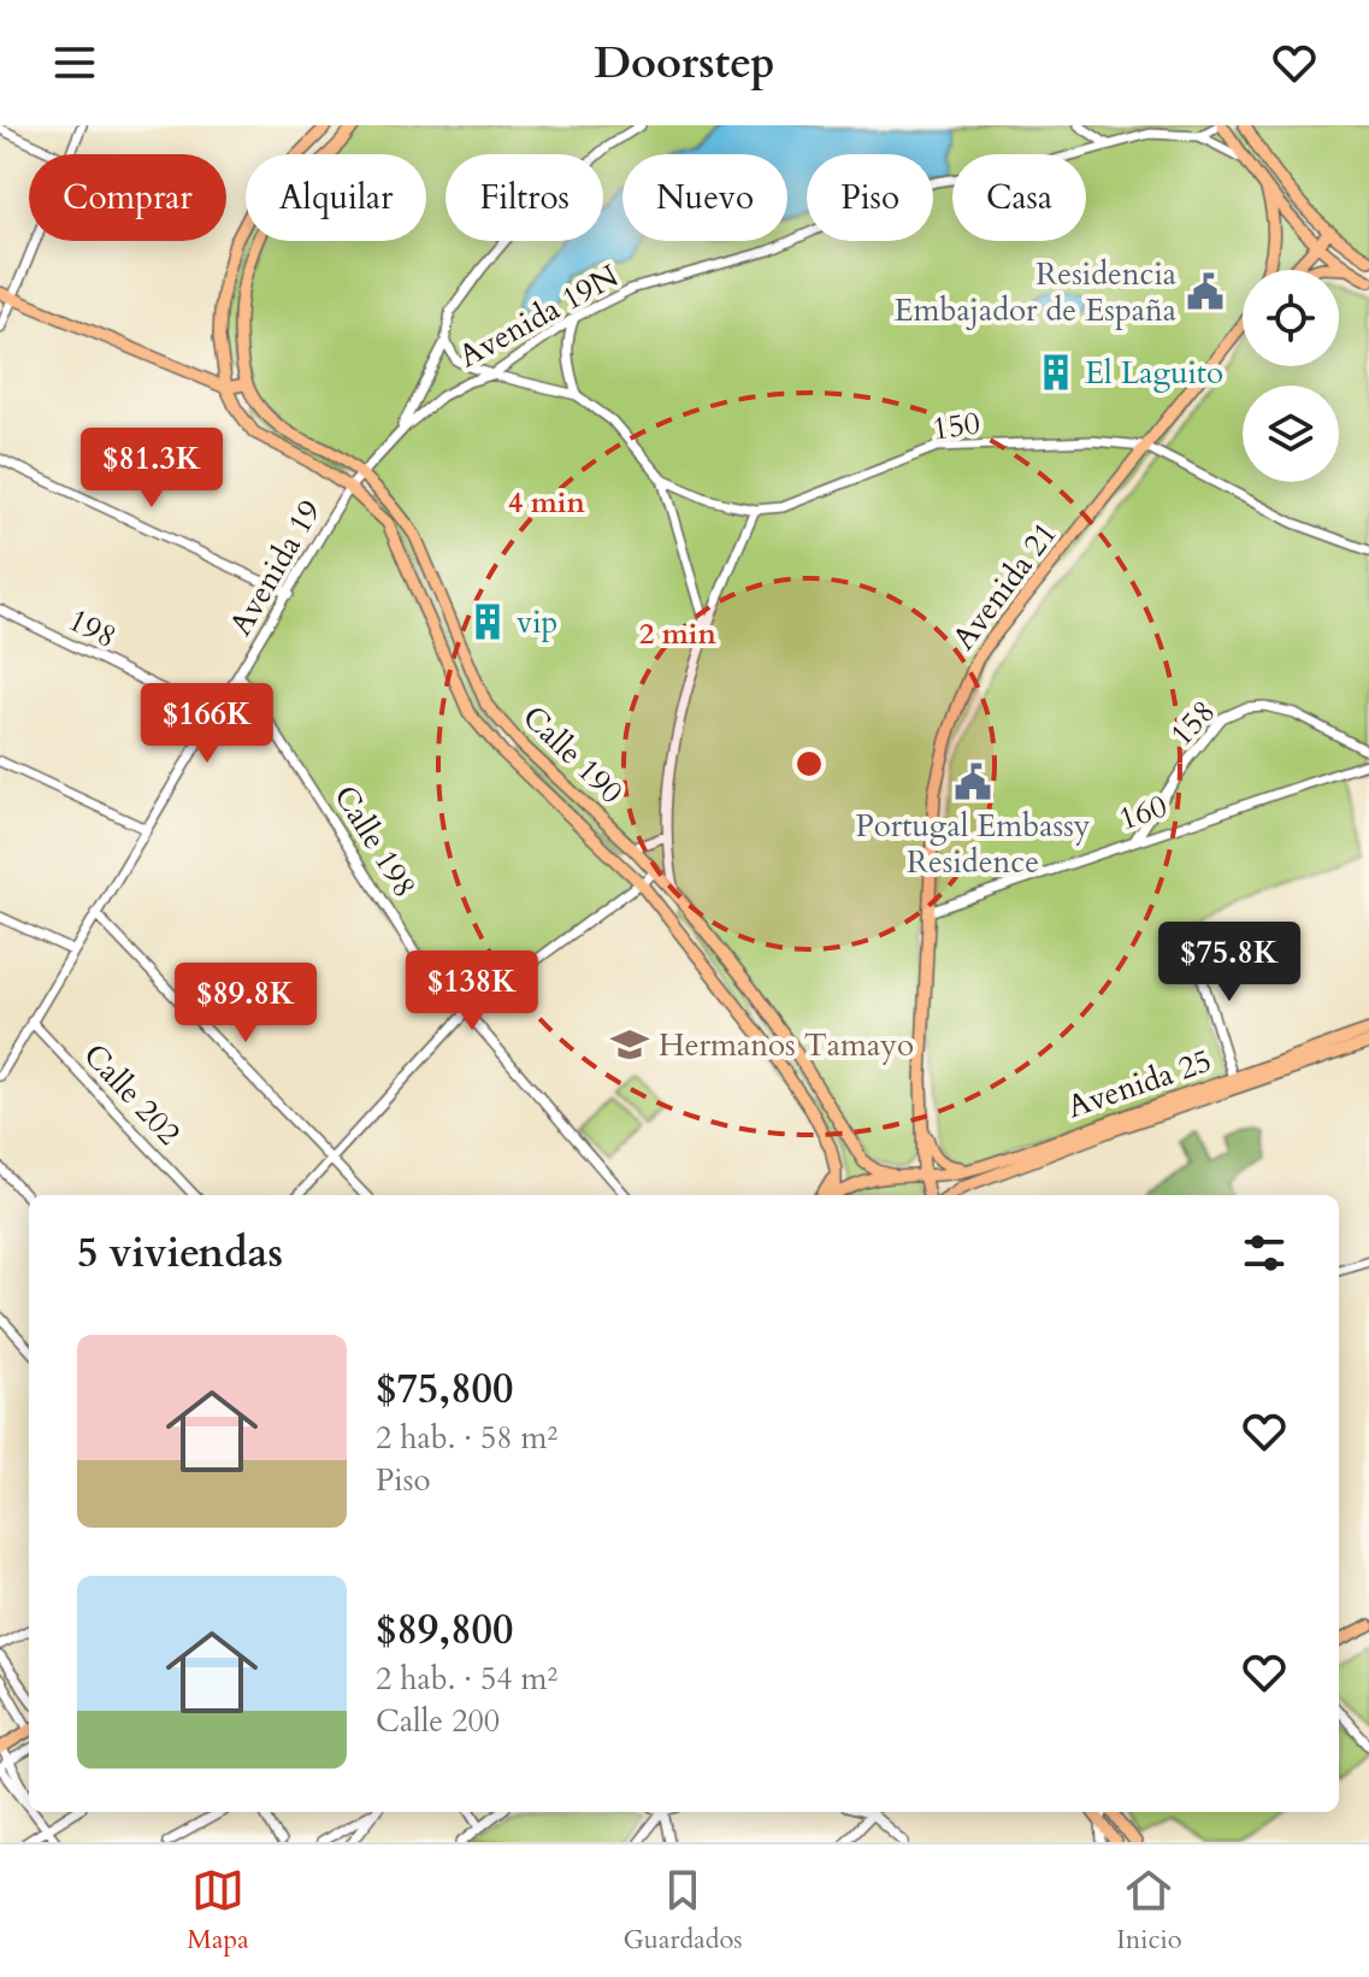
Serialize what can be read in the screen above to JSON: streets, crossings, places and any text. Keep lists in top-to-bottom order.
{
  "streets": {
    "main road": ["Avenida 21", "Calle 190", "Avenida 25"],
    "street": [
      "Avenida 19N",
      "150",
      "Avenida 19",
      "198",
      "158",
      "160",
      "Calle 198",
      "Calle 202"
    ]
  },
  "crossings": [
    ["Avenida 19N", "150"],
    ["Avenida 19N", "Avenida 19"],
    ["150", "Avenida 21"],
    ["Avenida 19", "198"],
    ["Avenida 19", "Calle 190"],
    ["Avenida 19", "Calle 198"],
    ["Avenida 19", "Calle 202"],
    ["Avenida 21", "160"],
    ["Avenida 21", "Avenida 25"],
    ["158", "160"],
    ["Calle 190", "Avenida 25"]
  ],
  "places": {
    "public building": ["Residencia Embajador de España", "Portugal Embassy Residence"],
    "building": ["El Laguito", "vip"],
    "school or university": ["Hermanos Tamayo"]
  },
  "page": {
    "header": "Doorstep",
    "chip": [
      "Comprar",
      "Alquilar",
      "Filtros",
      "Nuevo",
      "Piso",
      "Casa"
    ],
    "price": [
      "$81.3K",
      "$166K",
      "$75.8K",
      "$138K",
      "$89.8K"
    ],
    "heading": "5 viviendas",
    "list": [
      {
        "name": "$75,800",
        "note": "2 hab. · 58 m² · Piso"
      },
      {
        "name": "$89,800",
        "note": "2 hab. · 54 m² · Calle 200"
      }
    ],
    "tabs": ["Mapa", "Guardados", "Inicio"]
  },
  "rings": ["4 min", "2 min"]
}
